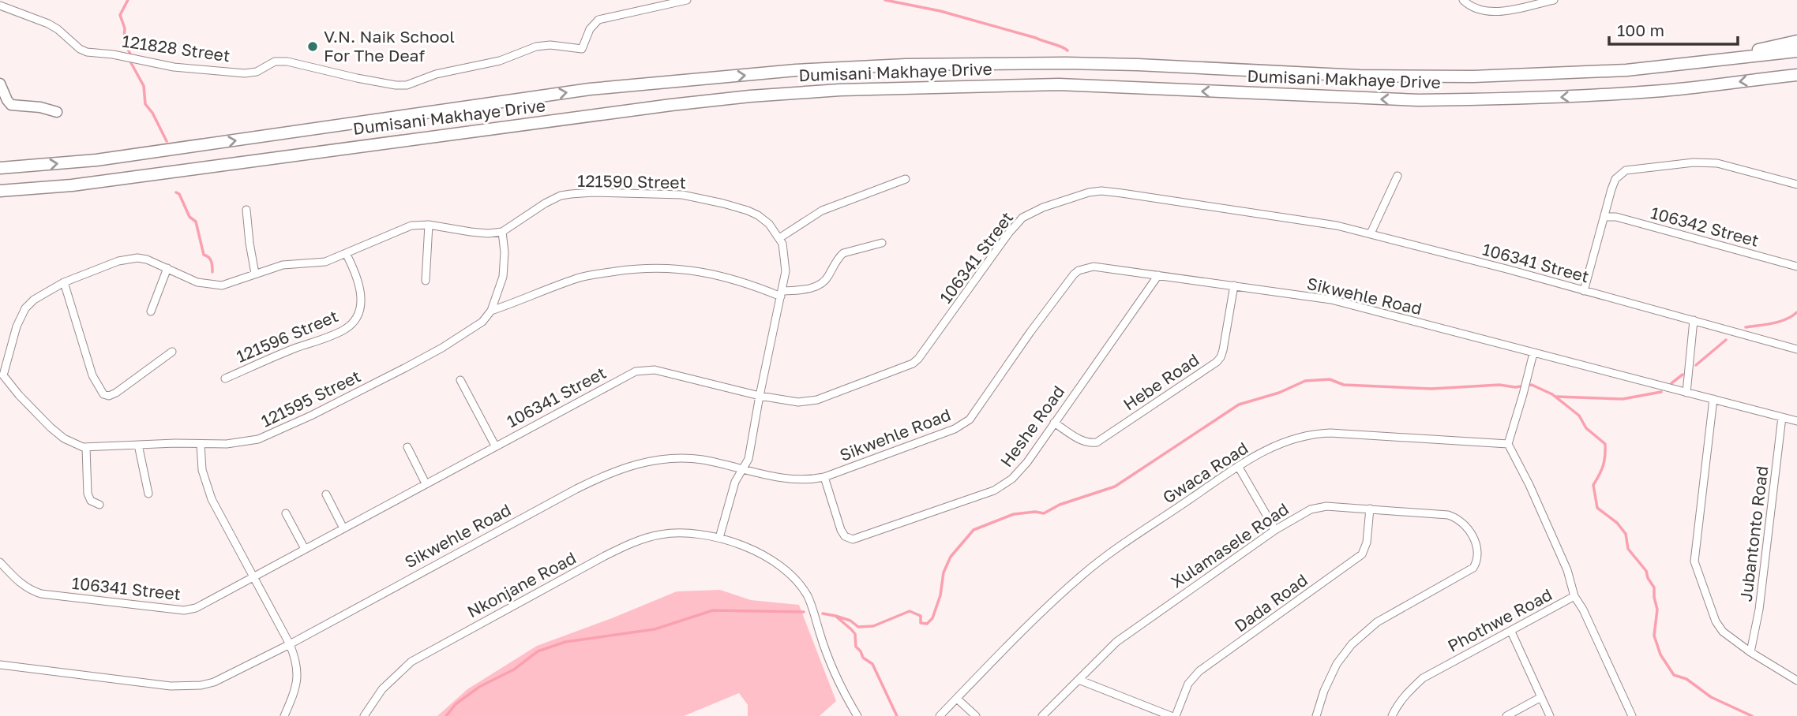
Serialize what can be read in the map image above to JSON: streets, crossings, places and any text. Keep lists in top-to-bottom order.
{
  "streets": {
    "main road": ["Dumisani Makhaye Drive"],
    "street": [
      "121828 Street",
      "121590 Street",
      "106342 Street",
      "106341 Street",
      "Sikwehle Road",
      "121596 Street",
      "Hebe Road",
      "121595 Street",
      "Heshe Road",
      "Gwaca Road",
      "Jubantonto Road",
      "Xulamasele Road",
      "Nkonjane Road",
      "Dada Road",
      "Phothwe Road"
    ]
  },
  "crossings": [
    ["121590 Street", "106341 Street"],
    ["121590 Street", "121595 Street"],
    ["Sikwehle Road", "Hebe Road"],
    ["Sikwehle Road", "Heshe Road"],
    ["Sikwehle Road", "Jubantonto Road"],
    ["Hebe Road", "Heshe Road"],
    ["Gwaca Road", "Phothwe Road"],
    ["Xulamasele Road", "Dada Road"]
  ],
  "places": ["V.N. Naik School For The Deaf"],
  "scale_bar": "100 m"
}
